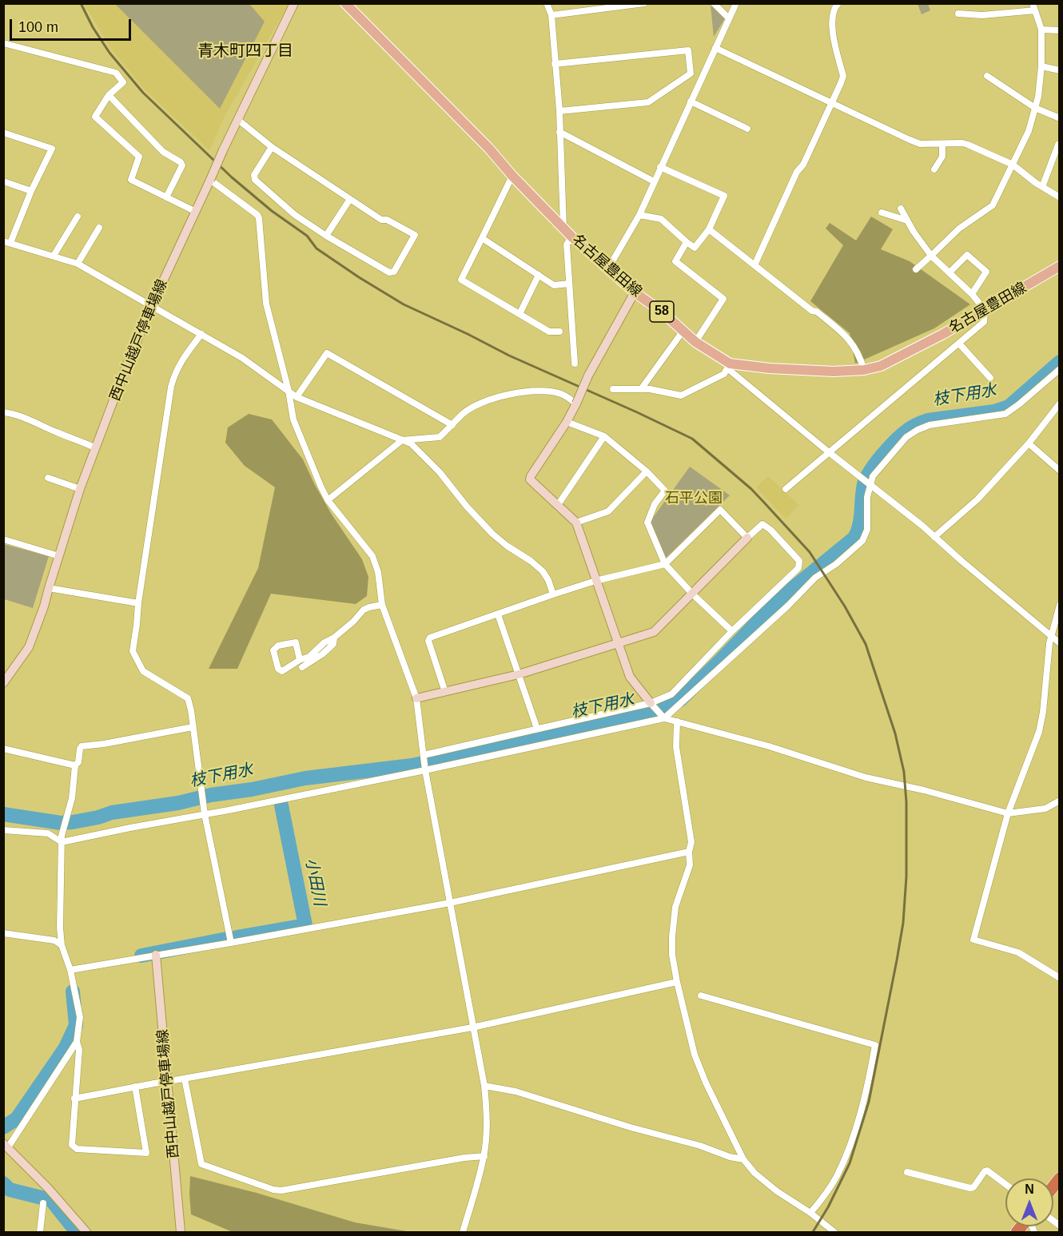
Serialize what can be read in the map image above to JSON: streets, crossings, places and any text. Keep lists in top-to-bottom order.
{
  "streets": {
    "main road": ["名古屋豊田線", "58", "西中山越戸停車場線"]
  },
  "districts": ["青木町四丁目"],
  "water": ["枝下用水", "小田川"],
  "parks": ["石平公園"],
  "scale_bar": "100 m",
  "north": "top"
}
